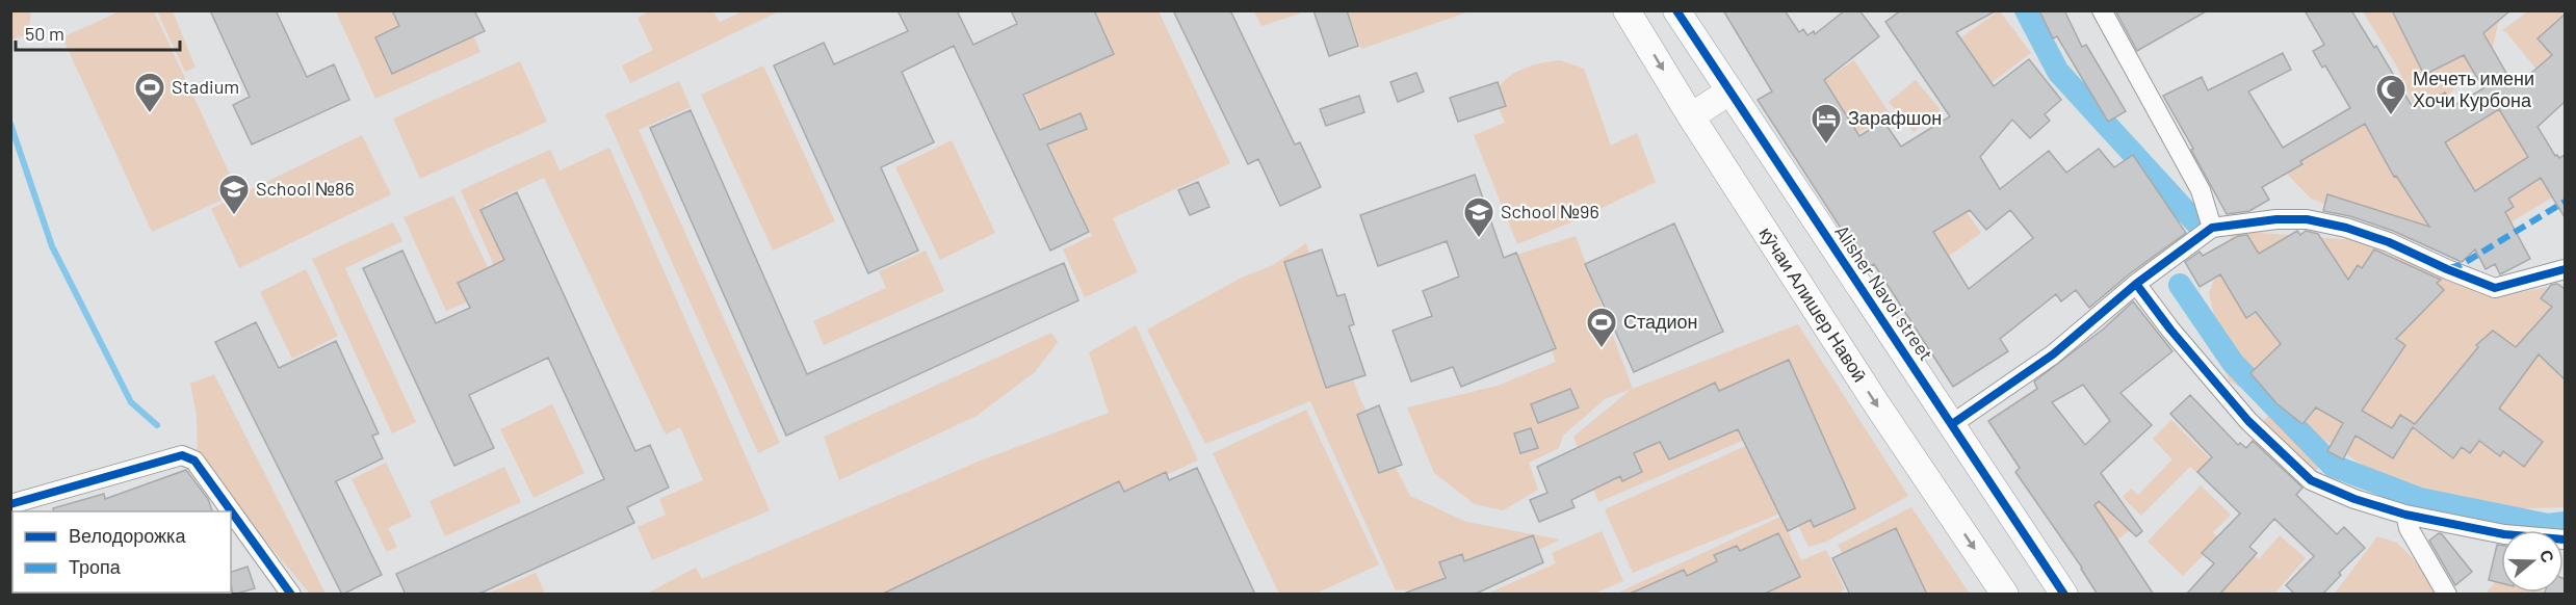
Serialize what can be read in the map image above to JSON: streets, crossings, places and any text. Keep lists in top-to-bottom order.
{
  "streets": {
    "street": ["Alisher Navoi street", "кӯчаи Алишер Навоӣ"]
  },
  "one_way": ["кӯчаи Алишер Навоӣ"],
  "places": {
    "sports": ["Stadium", "Стадион"],
    "mosque": ["Мечеть имени Хочи Курбона"],
    "hotel": ["Зарафшон"],
    "school or university": ["School №86", "School №96"]
  },
  "legend": ["Велодорожка", "Тропа"],
  "scale_bar": "50 m",
  "north": "right"
}
